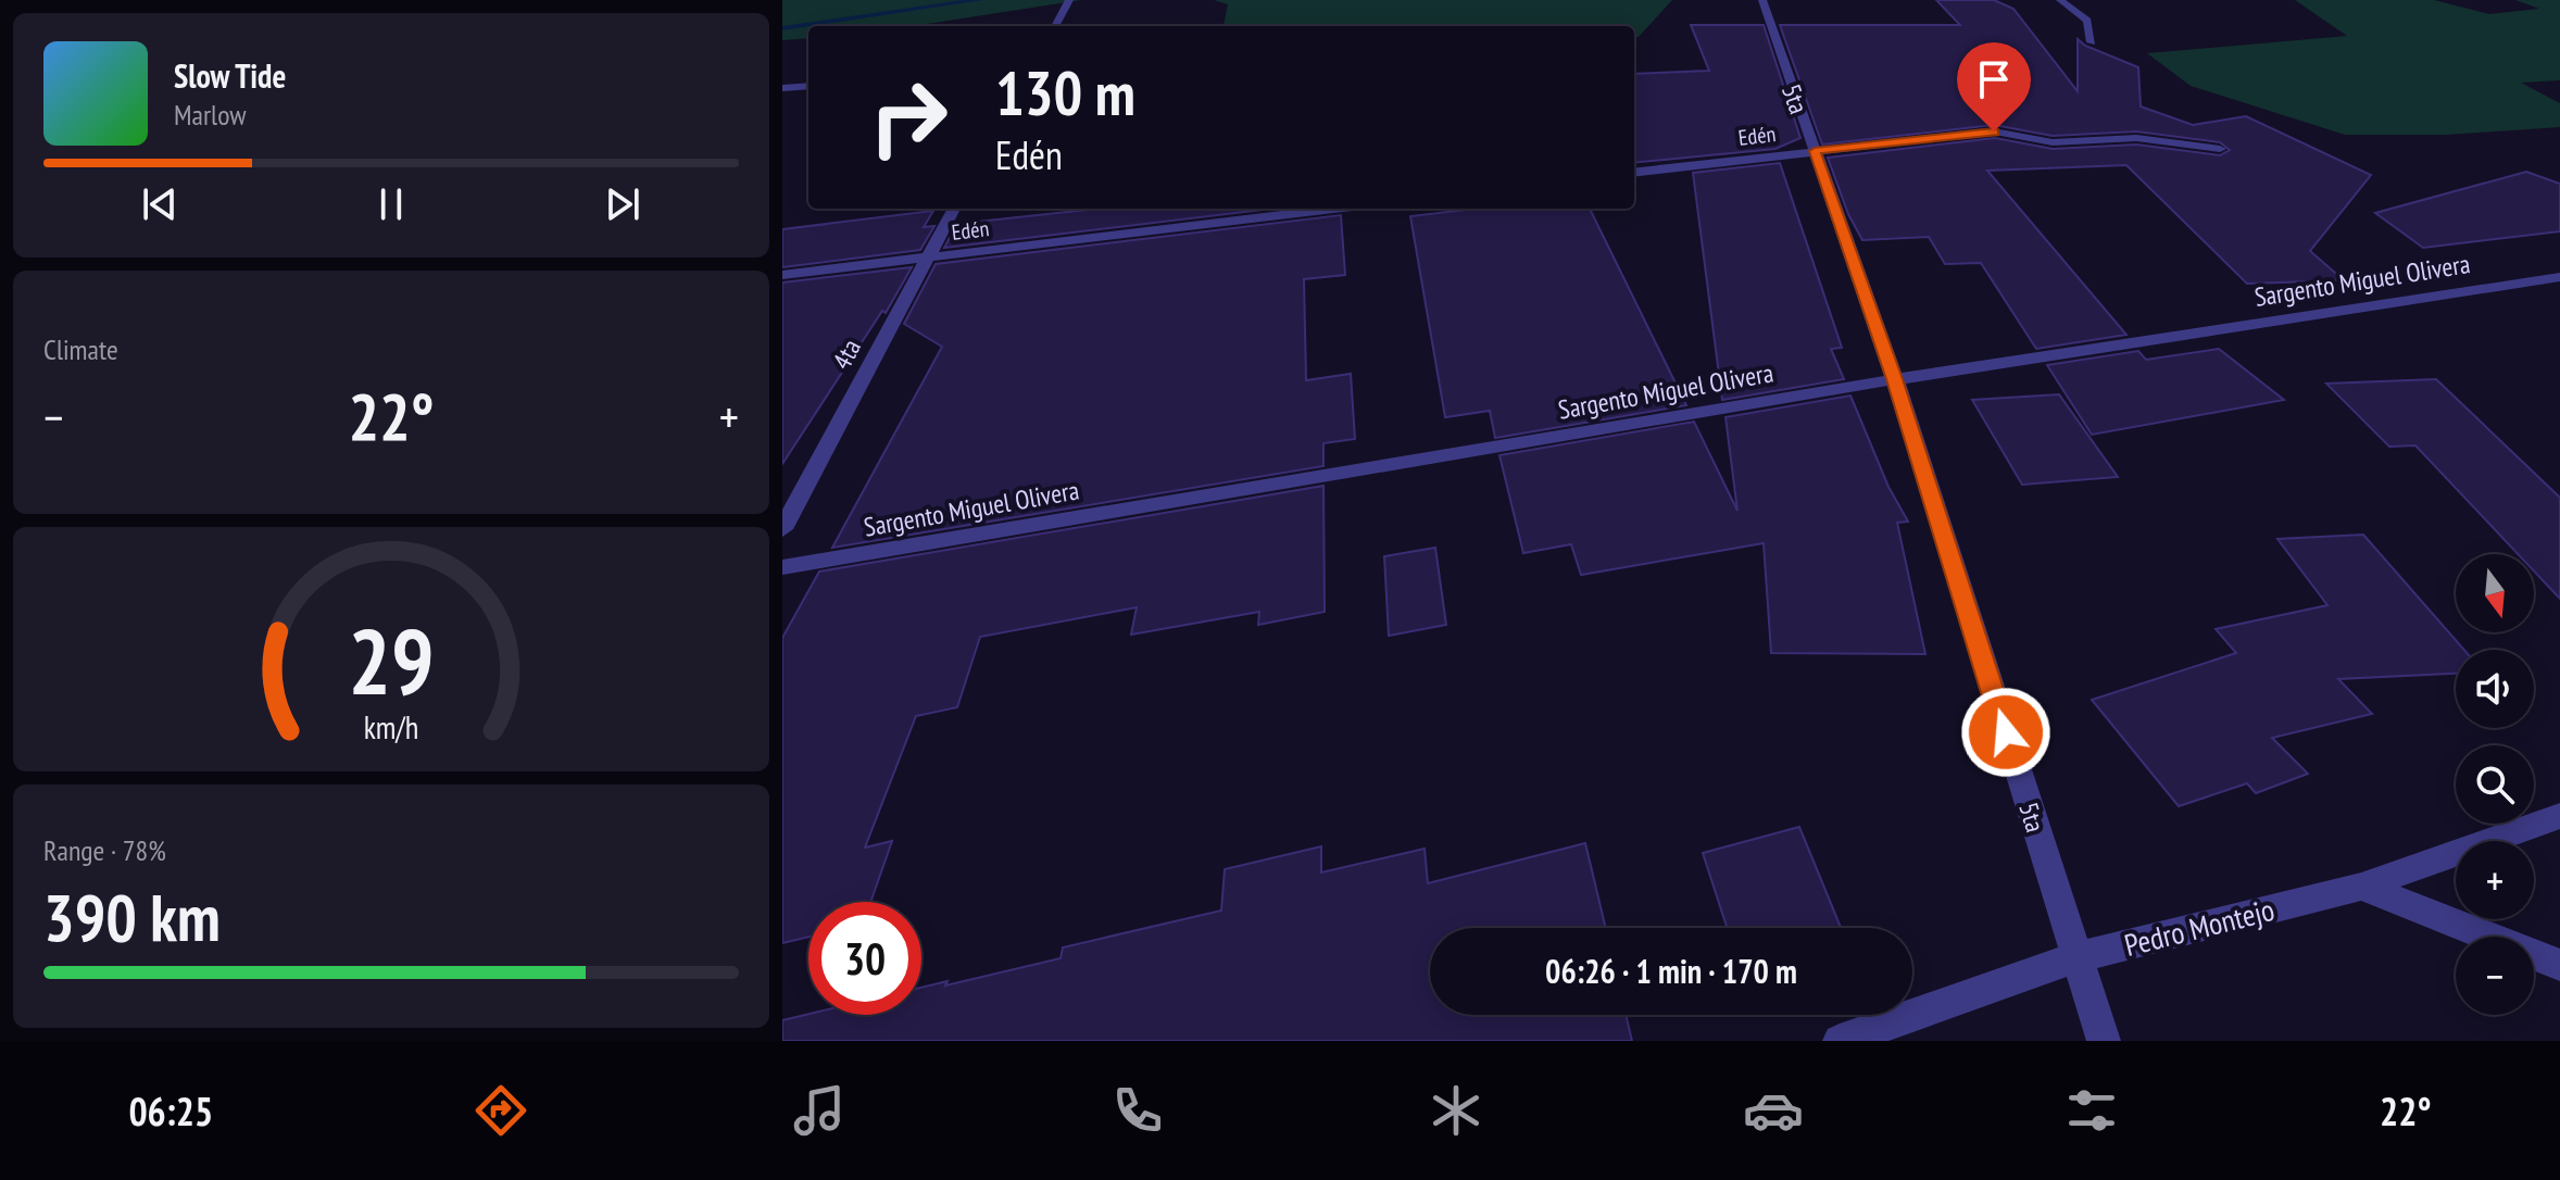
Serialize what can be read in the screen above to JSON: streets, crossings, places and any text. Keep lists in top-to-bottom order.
{
  "streets": {
    "street": [
      "5ta",
      "Edén",
      "Sargento Miguel Olivera",
      "4ta",
      "Pedro Montejo"
    ]
  },
  "crossings": [
    ["5ta", "Edén"],
    ["5ta", "Sargento Miguel Olivera"],
    ["5ta", "Pedro Montejo"],
    ["Edén", "4ta"]
  ],
  "north": "bottom",
  "page": {
    "turn": ["130 m", "Edén"],
    "song": ["Slow Tide", "Marlow"],
    "tile": [
      "Climate",
      ["Range · 78%", "390 km"]
    ],
    "heat": ["−", "22°", "+"],
    "map_buttons": ["+", "−"],
    "limit": "30",
    "trip": "06:26 · 1 min · 170 m",
    "tabs": ["06:25", "22°"],
    "gauge": ["29", "km/h"]
  }
}
